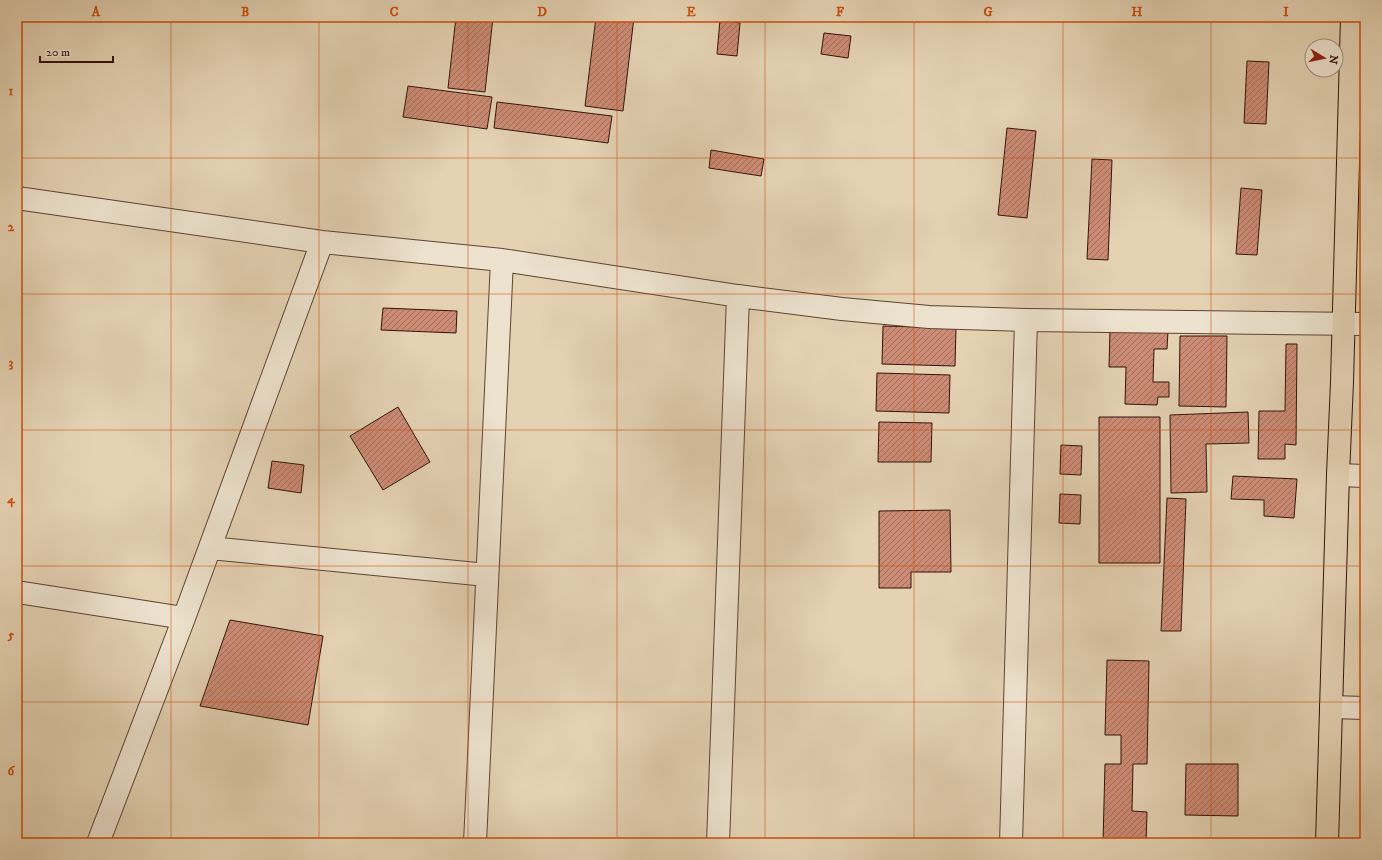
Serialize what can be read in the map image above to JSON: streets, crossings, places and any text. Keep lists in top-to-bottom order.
{
  "scale_bar": "20 m",
  "north": "right",
  "grid": {
    "columns": [
      "A",
      "B",
      "C",
      "D",
      "E",
      "F",
      "G",
      "H",
      "I"
    ],
    "rows": [
      "1",
      "2",
      "3",
      "4",
      "5",
      "6"
    ]
  }
}
